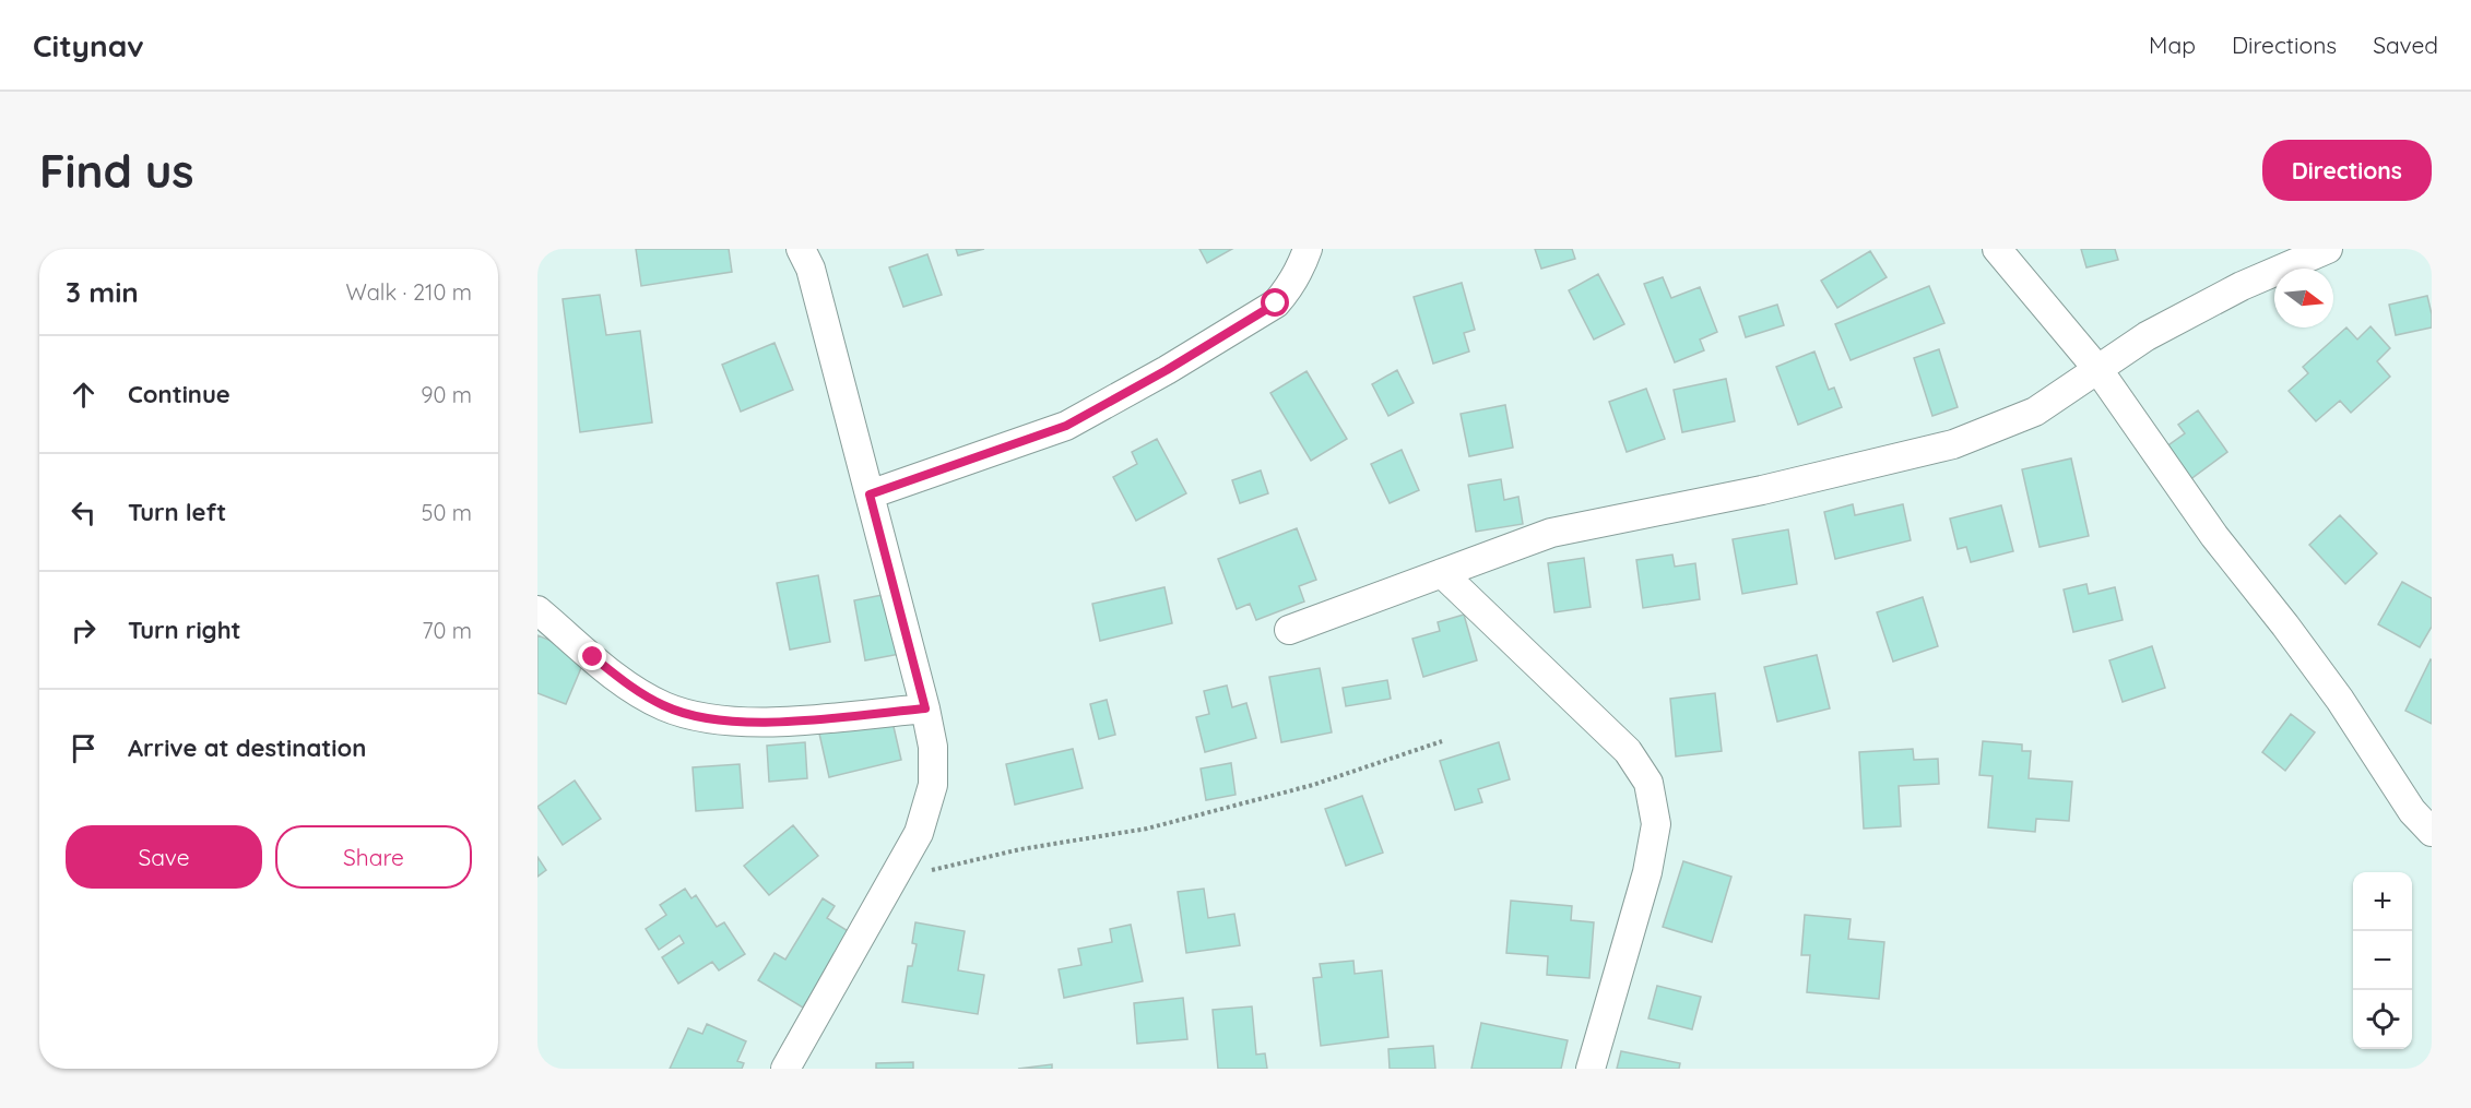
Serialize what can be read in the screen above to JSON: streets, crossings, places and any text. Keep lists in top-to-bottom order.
{
  "north": "right",
  "page": {
    "header": "Citynav",
    "nav": ["Map", "Directions", "Saved"],
    "buttons": [
      "Directions",
      ["Save", "Share"]
    ],
    "title": "Find us",
    "heading": ["3 min", "Walk · 210 m"],
    "list": [
      ["Continue", "90 m"],
      ["Turn left", "50 m"],
      ["Turn right", "70 m"],
      "Arrive at destination"
    ],
    "map_buttons": ["+", "−"]
  }
}
